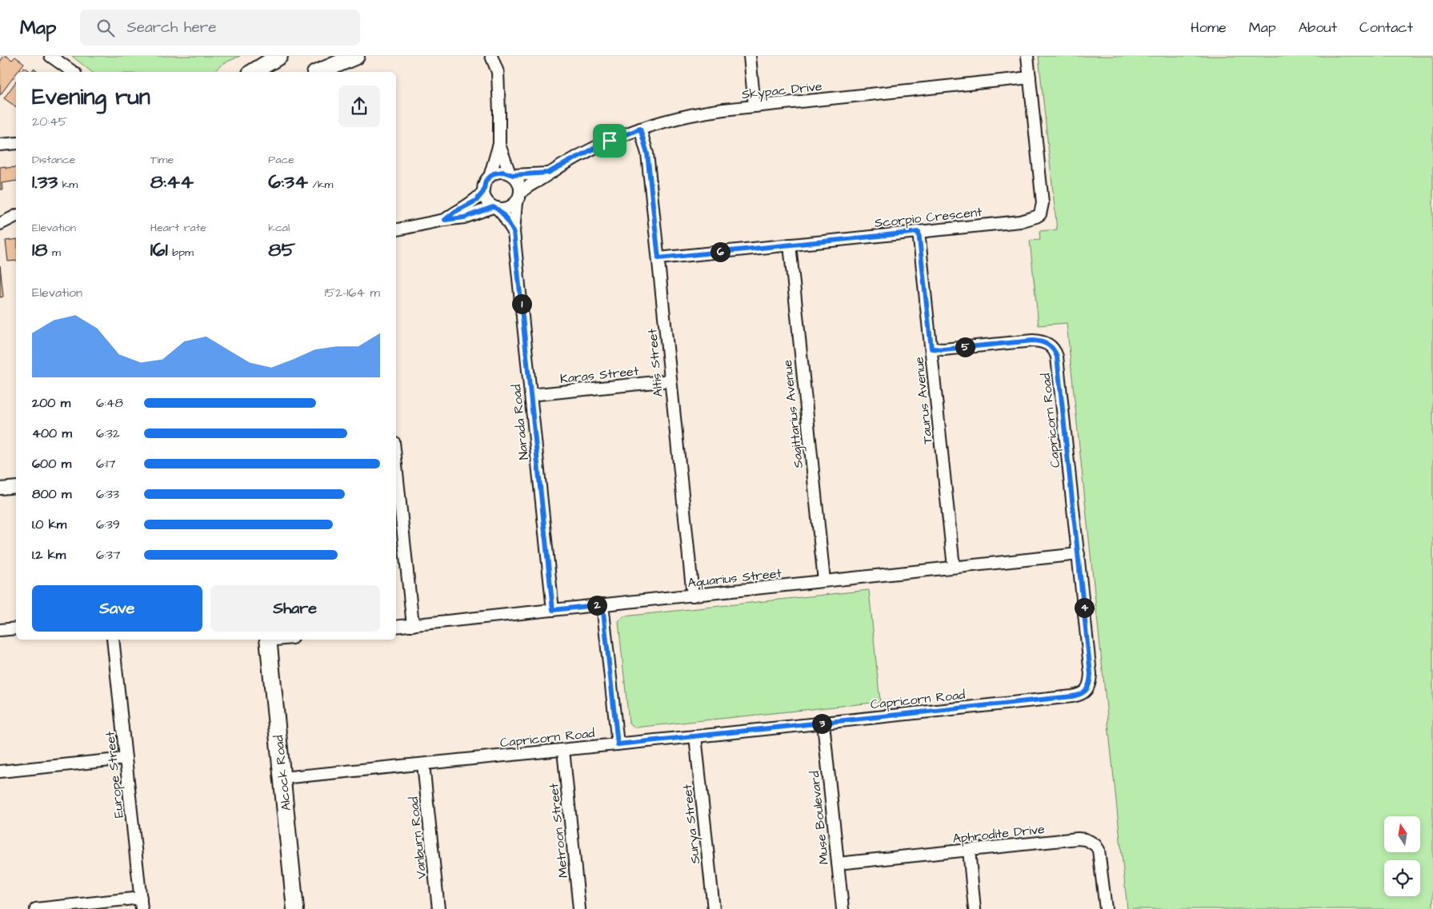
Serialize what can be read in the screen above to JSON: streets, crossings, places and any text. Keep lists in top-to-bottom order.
{
  "streets": {
    "street": [
      "Skypac Drive",
      "Scorpio Crescent",
      "Altis Street",
      "Karas Street",
      "Taurus Avenue",
      "Sagittarius Avenue",
      "Capricorn Road",
      "Narada Road",
      "Aquarius Street",
      "Alcock Road",
      "Europe Street",
      "Muse Boulevard",
      "Surya Street",
      "Metroon Street",
      "Aphrodite Drive",
      "Vanburn Road"
    ]
  },
  "crossings": [
    ["Skypac Drive", "Scorpio Crescent"],
    ["Skypac Drive", "Altis Street"],
    ["Skypac Drive", "Narada Road"],
    ["Scorpio Crescent", "Altis Street"],
    ["Scorpio Crescent", "Taurus Avenue"],
    ["Scorpio Crescent", "Sagittarius Avenue"],
    ["Altis Street", "Karas Street"],
    ["Altis Street", "Aquarius Street"],
    ["Karas Street", "Narada Road"],
    ["Taurus Avenue", "Capricorn Road"],
    ["Taurus Avenue", "Aquarius Street"],
    ["Sagittarius Avenue", "Aquarius Street"],
    ["Capricorn Road", "Aquarius Street"],
    ["Capricorn Road", "Alcock Road"],
    ["Capricorn Road", "Muse Boulevard"],
    ["Capricorn Road", "Surya Street"],
    ["Capricorn Road", "Metroon Street"],
    ["Capricorn Road", "Vanburn Road"],
    ["Narada Road", "Aquarius Street"],
    ["Muse Boulevard", "Aphrodite Drive"]
  ],
  "north": "top",
  "page": {
    "header": "Map",
    "search": "Search here",
    "nav": [
      "Home",
      "Map",
      "About",
      "Contact"
    ],
    "heading": ["Evening run", "20:45"],
    "stats": [
      ["Distance", "1.33 km"],
      ["Time", "8:44"],
      ["Pace", "6:34 /km"],
      ["Elevation", "18 m"],
      ["Heart rate", "161 bpm"],
      ["kcal", "85"]
    ],
    "pins": [
      "6",
      "1",
      "5",
      "2",
      "4",
      "3"
    ],
    "chart": ["Elevation", "152–164 m"],
    "list": [
      {
        "name": "200 m",
        "note": "6:48"
      },
      {
        "name": "400 m",
        "note": "6:32"
      },
      {
        "name": "600 m",
        "note": "6:17"
      },
      {
        "name": "800 m",
        "note": "6:33"
      },
      {
        "name": "1.0 km",
        "note": "6:39"
      },
      {
        "name": "1.2 km",
        "note": "6:37"
      }
    ],
    "buttons": ["Save", "Share"]
  }
}
